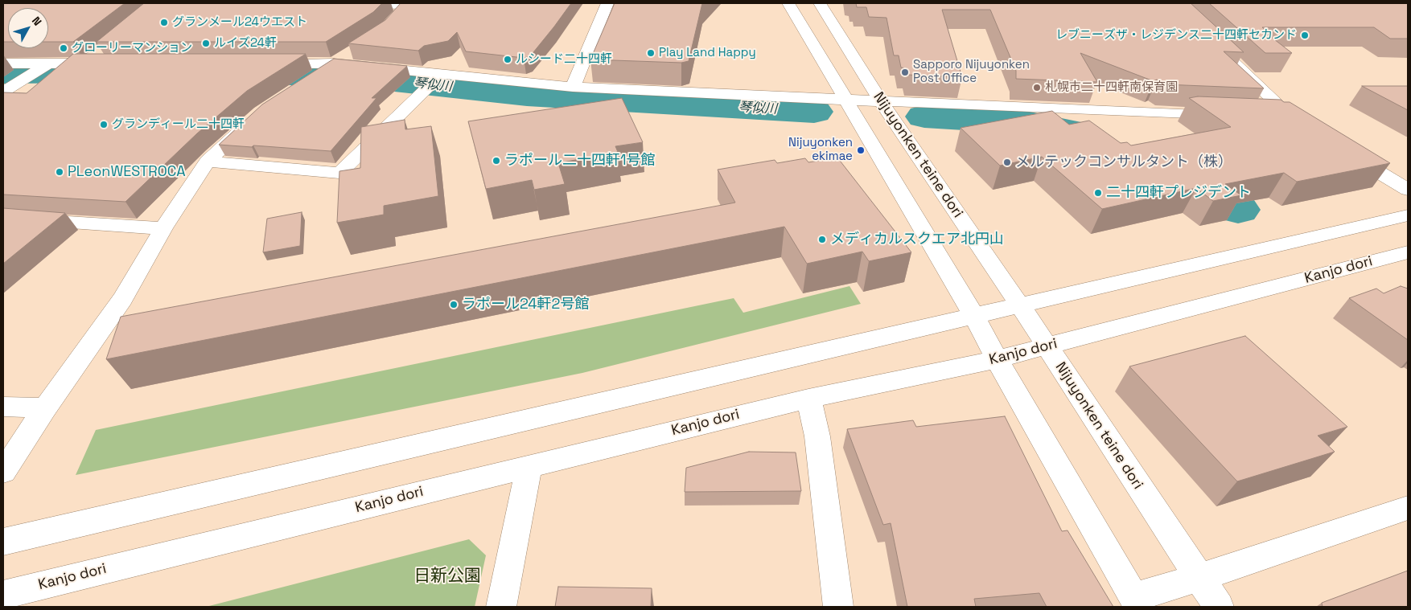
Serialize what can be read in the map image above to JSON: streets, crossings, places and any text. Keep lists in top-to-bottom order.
{
  "streets": {
    "street": ["Nijuyonken teine dori", "Kanjo dori"]
  },
  "crossings": [
    ["Nijuyonken teine dori", "Kanjo dori"]
  ],
  "water": ["琴似川"],
  "parks": ["日新公園"],
  "places": [
    "グランメール24ウエスト",
    "レブニーズザ・レジデンス二十四軒セカンド",
    "ルイズ24軒",
    "グローリーマンション",
    "Play Land Happy",
    "ルシード二十四軒",
    "Sapporo Nijuyonken Post Office",
    "札幌市二十四軒南保育園",
    "グランディール二十四軒",
    "Nijuyonken ekimae",
    "ラポール二十四軒1号館",
    "メルテックコンサルタント（株）",
    "PLeonWESTROCA",
    "二十四軒プレジデント",
    "メディカルスクエア北円山",
    "ラポール24軒2号館"
  ],
  "north": "top right"
}
